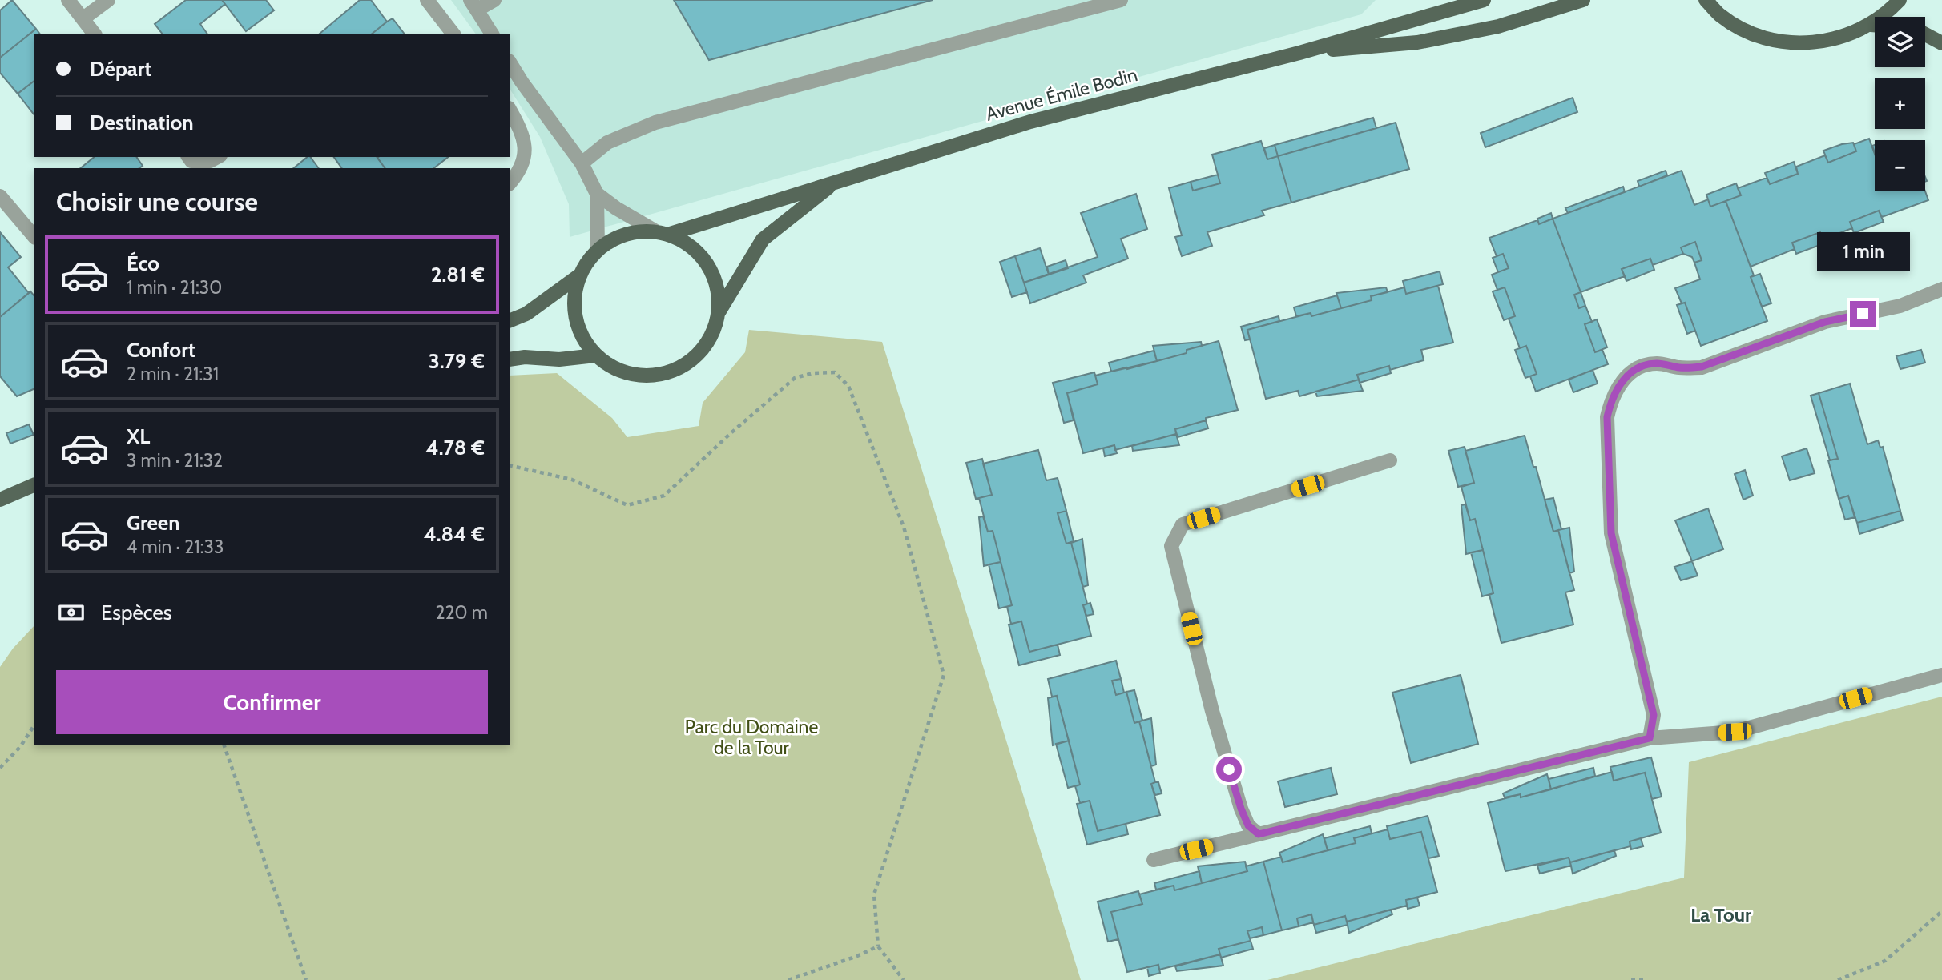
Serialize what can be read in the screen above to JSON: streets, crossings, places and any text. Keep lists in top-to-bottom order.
{
  "streets": {
    "main road": ["Avenue Émile Bodin"]
  },
  "districts": ["La Tour"],
  "parks": ["Parc du Domaine de la Tour"],
  "page": {
    "map_buttons": ["+", "−"],
    "banner": ["Départ", "Destination"],
    "heading": "Choisir une course",
    "bubble": "1 min",
    "list": [
      {
        "name": "Éco",
        "note": "1 min · 21:30",
        "value": "2.81 €"
      },
      {
        "name": "Confort",
        "note": "2 min · 21:31",
        "value": "3.79 €"
      },
      {
        "name": "XL",
        "note": "3 min · 21:32",
        "value": "4.78 €"
      },
      {
        "name": "Green",
        "note": "4 min · 21:33",
        "value": "4.84 €"
      }
    ],
    "pay": ["Espèces", "220 m"],
    "buttons": "Confirmer"
  }
}
